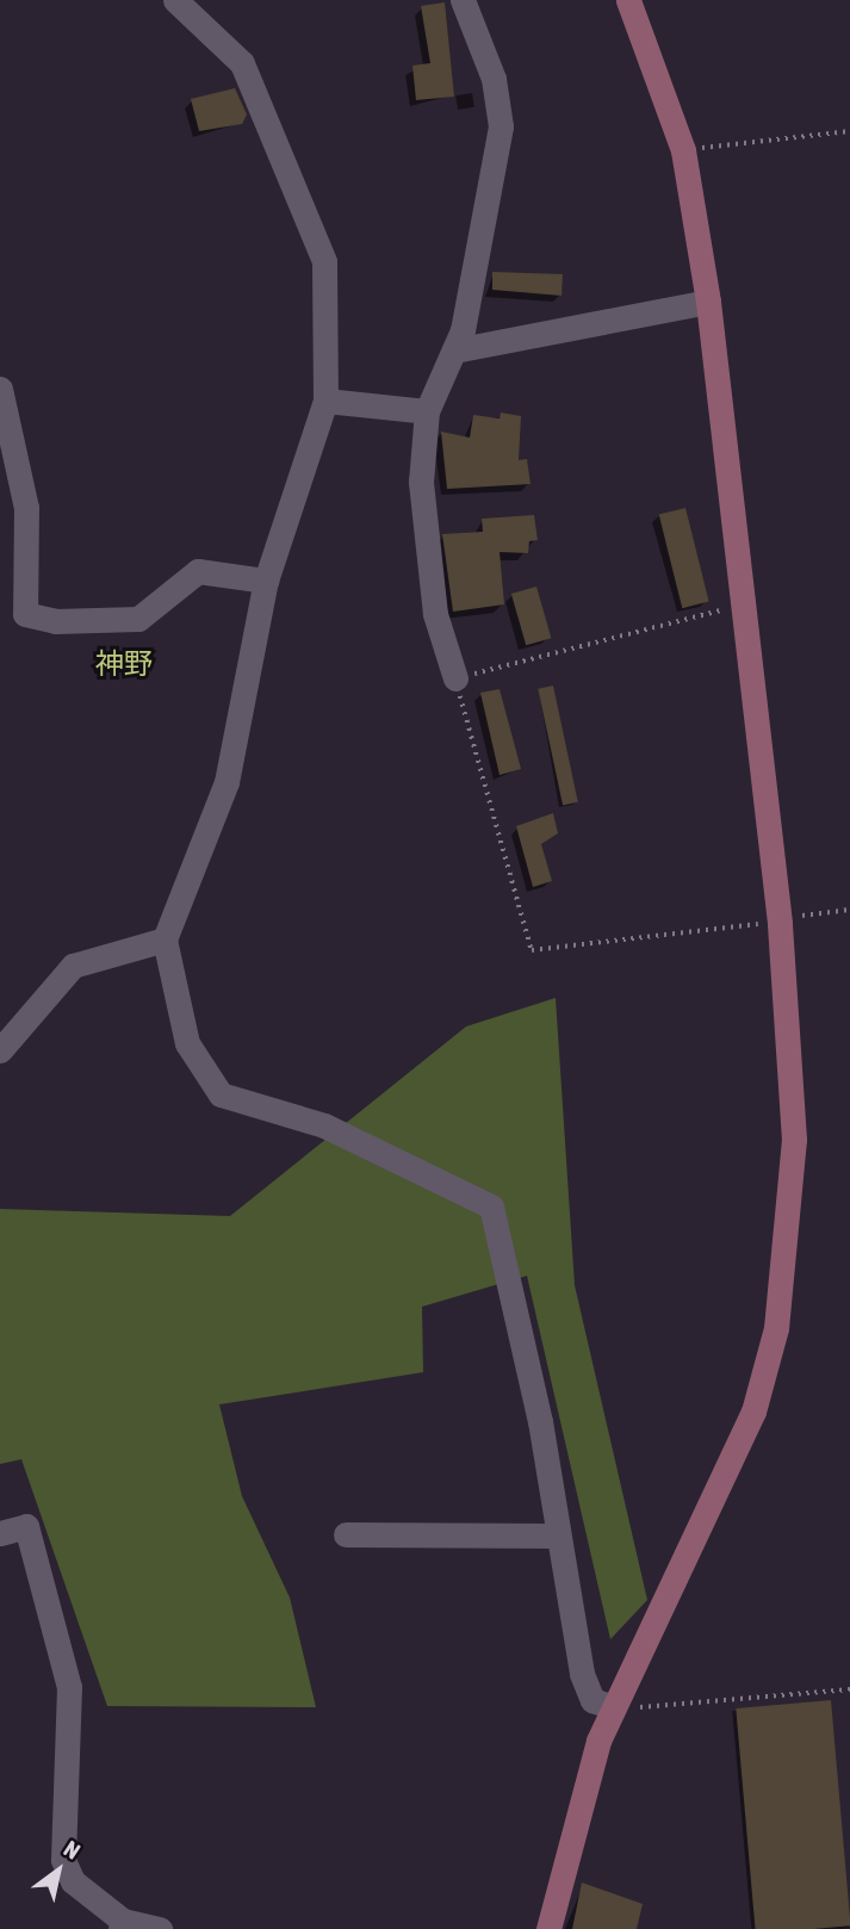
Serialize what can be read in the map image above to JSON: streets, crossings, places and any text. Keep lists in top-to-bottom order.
{
  "districts": ["神野"],
  "north": "top right"
}
